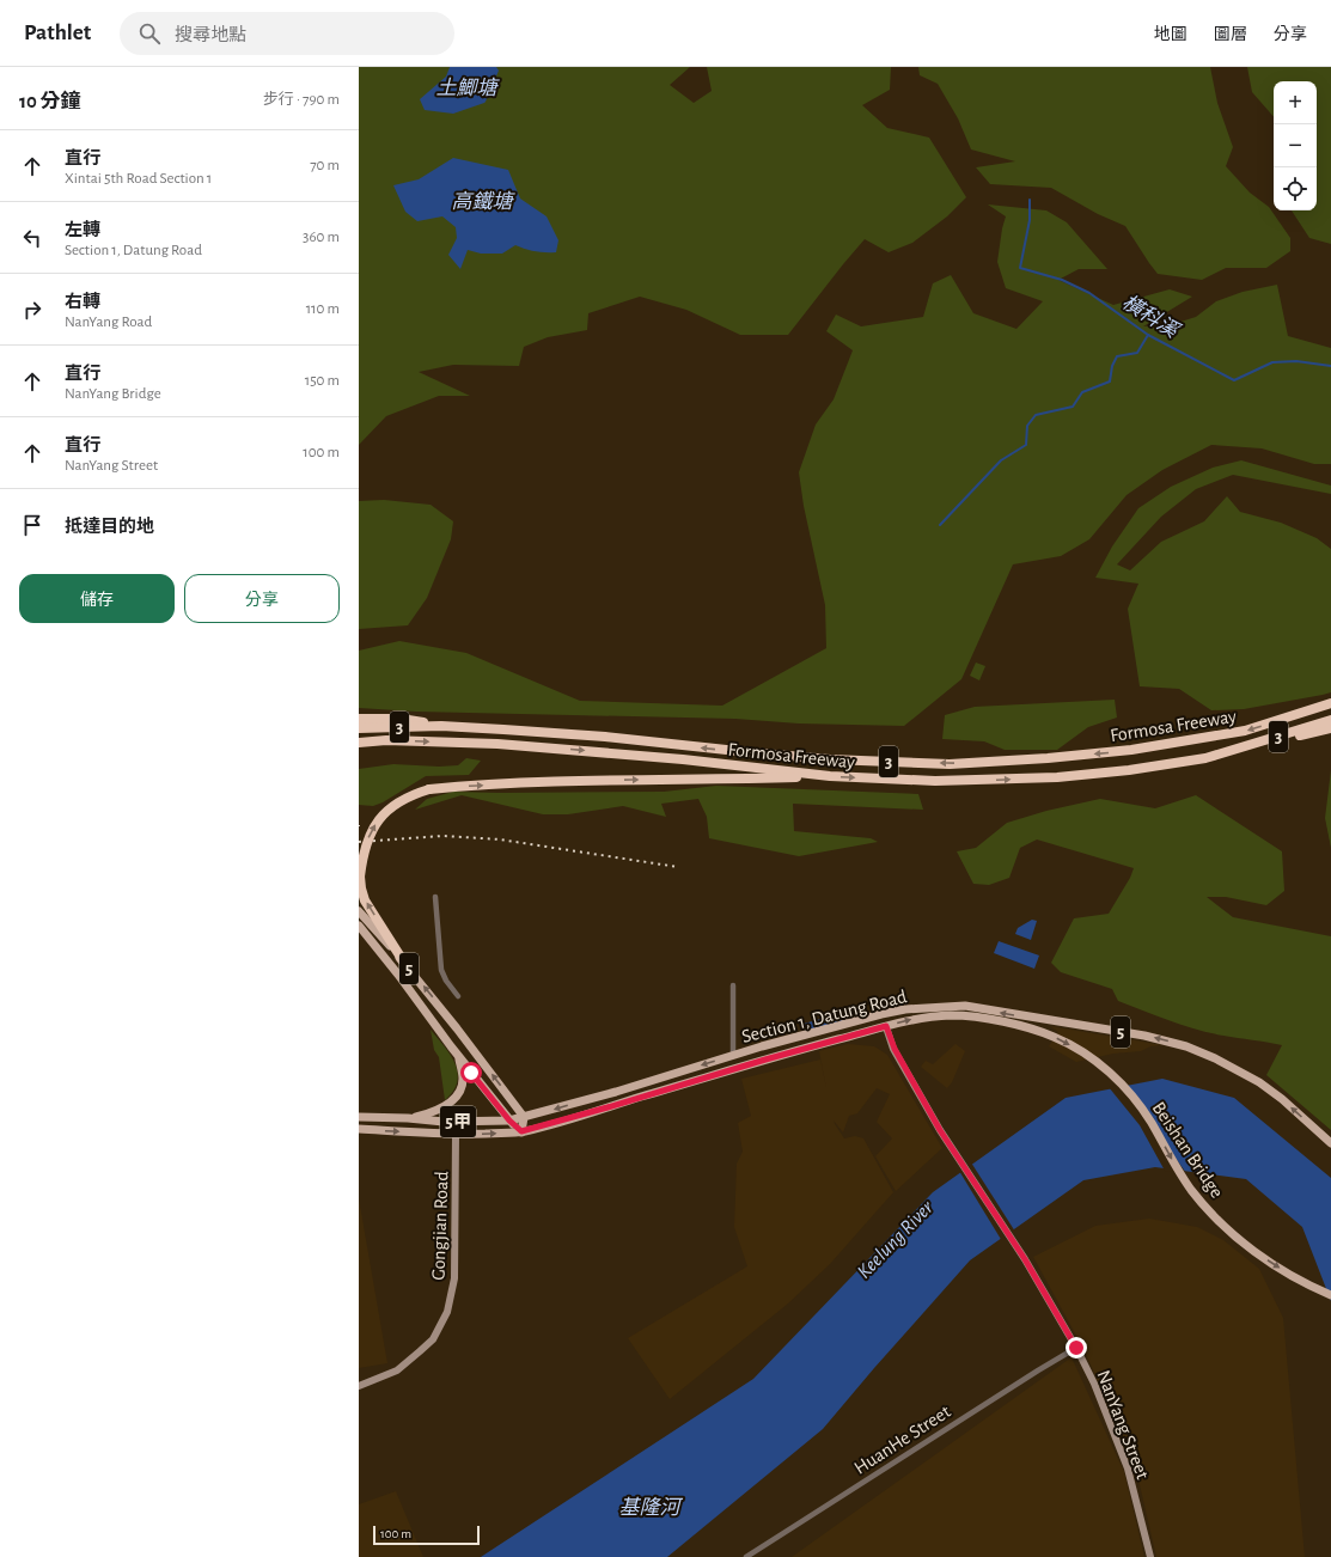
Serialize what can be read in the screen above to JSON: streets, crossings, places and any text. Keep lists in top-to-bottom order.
{
  "streets": {
    "highway": ["Formosa Freeway", "3"],
    "main road": [
      "5",
      "Section 1, Datung Road",
      "5甲",
      "Beishan Bridge"
    ],
    "street": ["Gongjian Road", "NanYang Street", "HuanHe Street"]
  },
  "crossings": [
    ["5", "Section 1, Datung Road"],
    ["Section 1, Datung Road", "Beishan Bridge"],
    ["Section 1, Datung Road", "Gongjian Road"],
    ["Section 1, Datung Road", "NanYang Street"],
    ["NanYang Street", "HuanHe Street"]
  ],
  "one_way": ["Beishan Bridge"],
  "water": [
    "土鯽塘",
    "高鐵塘",
    "橫科溪",
    "Keelung River",
    "基隆河"
  ],
  "scale_bar": "100 m",
  "page": {
    "header": "Pathlet",
    "search": "搜尋地點",
    "nav": ["地圖", "圖層", "分享"],
    "heading": ["10 分鐘", "步行 · 790 m"],
    "map_buttons": ["+", "−"],
    "list": [
      ["直行", "Xintai 5th Road Section 1", "70 m"],
      ["左轉", "Section 1, Datung Road", "360 m"],
      ["右轉", "NanYang Road", "110 m"],
      ["直行", "NanYang Bridge", "150 m"],
      ["直行", "NanYang Street", "100 m"],
      "抵達目的地"
    ],
    "buttons": ["儲存", "分享"],
    "scale": "100 m"
  }
}
